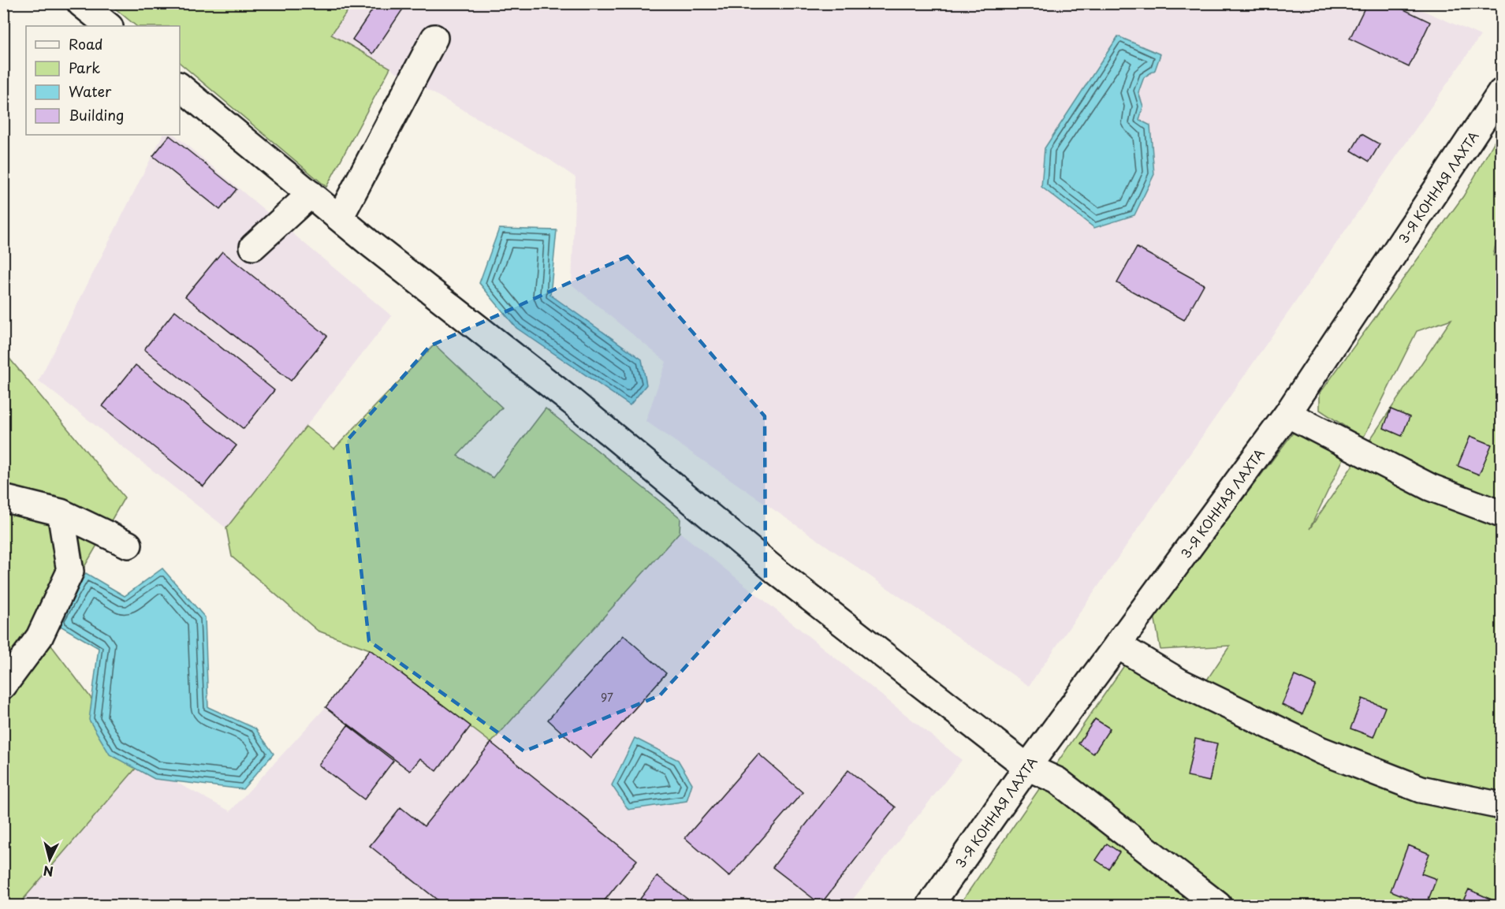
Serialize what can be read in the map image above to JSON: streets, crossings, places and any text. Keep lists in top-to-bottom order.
{
  "streets": {
    "street": ["3-Я КОННАЯ ЛАХТА"]
  },
  "house_numbers": ["97"],
  "legend": [
    "Road",
    "Park",
    "Water",
    "Building"
  ],
  "north": "bottom"
}
